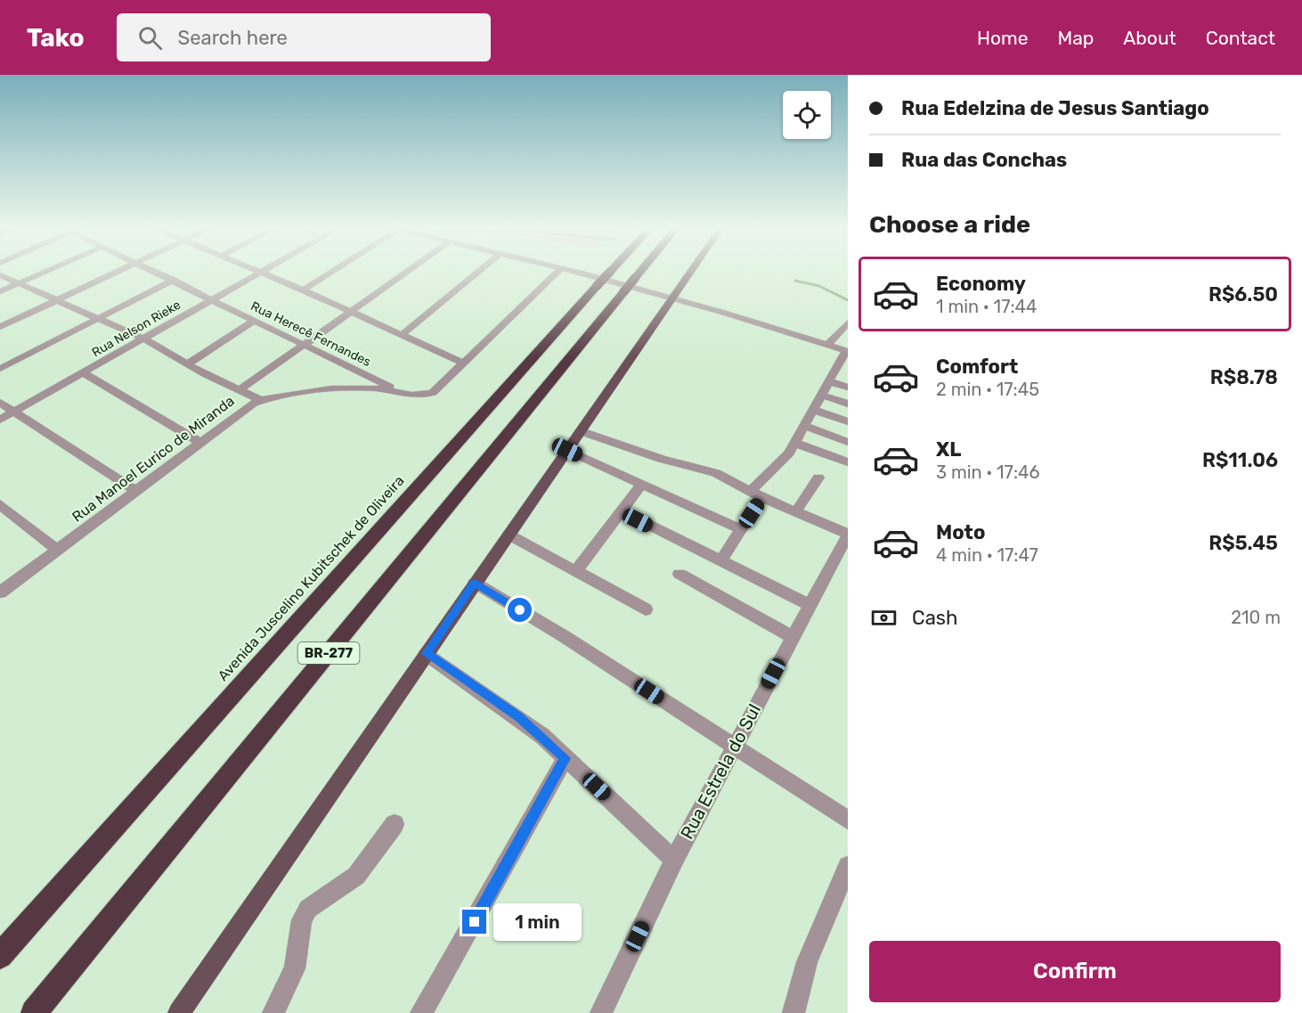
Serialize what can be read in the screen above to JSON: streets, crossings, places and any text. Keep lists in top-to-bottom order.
{
  "streets": {
    "highway": ["Avenida Juscelino Kubitschek de Oliveira", "BR-277"],
    "street": [
      "Rua Nelson Rieke",
      "Rua Herecê Fernandes",
      "Rua Manoel Eurico de Miranda",
      "Rua Estrela do Sul"
    ]
  },
  "crossings": [
    ["Rua Nelson Rieke", "Rua Herecê Fernandes"],
    ["Rua Herecê Fernandes", "Rua Manoel Eurico de Miranda"]
  ],
  "page": {
    "header": "Tako",
    "search": "Search here",
    "nav": [
      "Home",
      "Map",
      "About",
      "Contact"
    ],
    "banner": ["Rua Edelzina de Jesus Santiago", "Rua das Conchas"],
    "heading": "Choose a ride",
    "list": [
      {
        "name": "Economy",
        "note": "1 min · 17:44",
        "value": "R$6.50"
      },
      {
        "name": "Comfort",
        "note": "2 min · 17:45",
        "value": "R$8.78"
      },
      {
        "name": "XL",
        "note": "3 min · 17:46",
        "value": "R$11.06"
      },
      {
        "name": "Moto",
        "note": "4 min · 17:47",
        "value": "R$5.45"
      }
    ],
    "pay": ["Cash", "210 m"],
    "bubble": "1 min",
    "buttons": "Confirm"
  }
}
